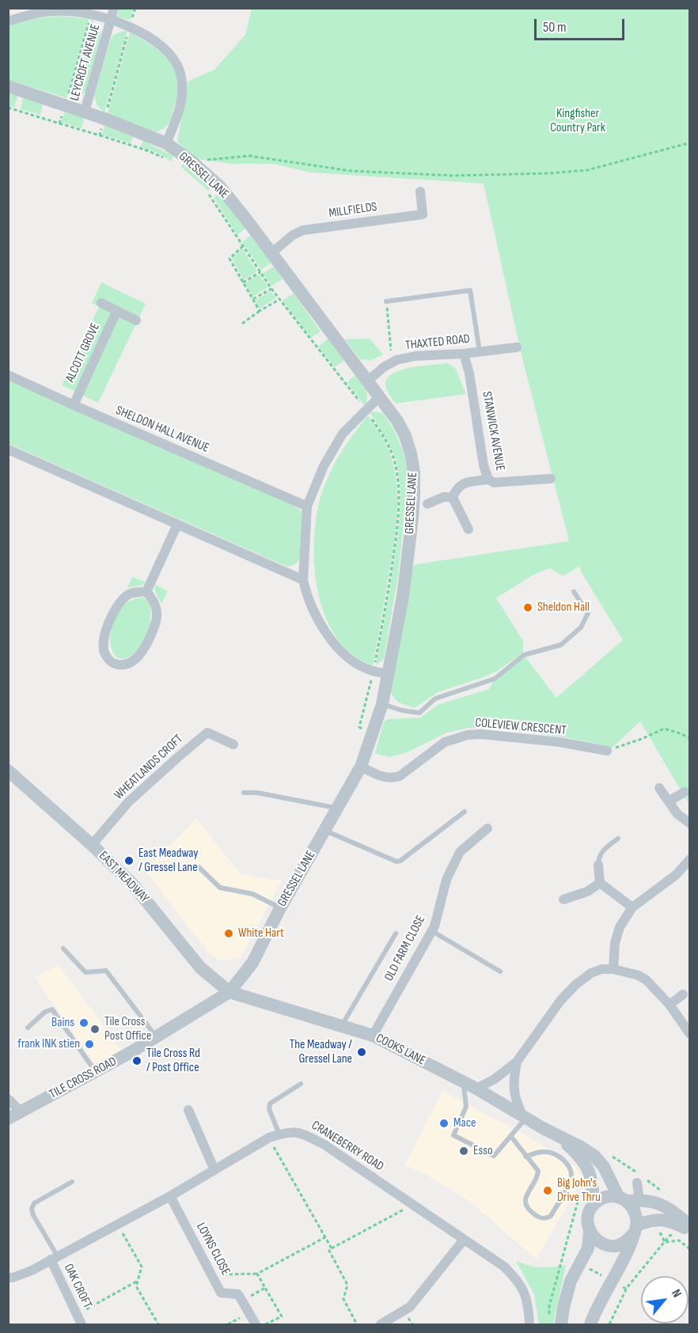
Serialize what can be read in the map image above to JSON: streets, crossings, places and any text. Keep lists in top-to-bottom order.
{
  "streets": {
    "street": [
      "LEYCROFT AVENUE",
      "GRESSEL LANE",
      "MILLFIELDS",
      "THAXTED ROAD",
      "ALCOTT GROVE",
      "SHELDON HALL AVENUE",
      "STANWICK AVENUE",
      "COLEVIEW CRESCENT",
      "WHEATLANDS CROFT",
      "EAST MEADWAY",
      "OLD FARM CLOSE",
      "COOKS LANE",
      "TILE CROSS ROAD",
      "CRANEBERRY ROAD",
      "LOYNS CLOSE",
      "OAK CROFT"
    ]
  },
  "crossings": [
    ["LEYCROFT AVENUE", "GRESSEL LANE"],
    ["GRESSEL LANE", "MILLFIELDS"],
    ["GRESSEL LANE", "THAXTED ROAD"],
    ["GRESSEL LANE", "COLEVIEW CRESCENT"],
    ["GRESSEL LANE", "EAST MEADWAY"],
    ["GRESSEL LANE", "COOKS LANE"],
    ["GRESSEL LANE", "TILE CROSS ROAD"],
    ["THAXTED ROAD", "STANWICK AVENUE"],
    ["ALCOTT GROVE", "SHELDON HALL AVENUE"],
    ["WHEATLANDS CROFT", "EAST MEADWAY"],
    ["EAST MEADWAY", "COOKS LANE"],
    ["EAST MEADWAY", "TILE CROSS ROAD"],
    ["OLD FARM CLOSE", "COOKS LANE"],
    ["COOKS LANE", "TILE CROSS ROAD"],
    ["CRANEBERRY ROAD", "LOYNS CLOSE"],
    ["CRANEBERRY ROAD", "OAK CROFT"]
  ],
  "parks": ["Kingfisher Country Park"],
  "places": [
    "Sheldon Hall",
    "East Meadway / Gressel Lane",
    "White Hart",
    "Bains",
    "Tile Cross Post Office",
    "frank INK stien",
    "The Meadway / Gressel Lane",
    "Tile Cross Rd / Post Office",
    "Mace",
    "Esso",
    "Big John's Drive Thru"
  ],
  "scale_bar": "50 m",
  "north": "top right"
}
